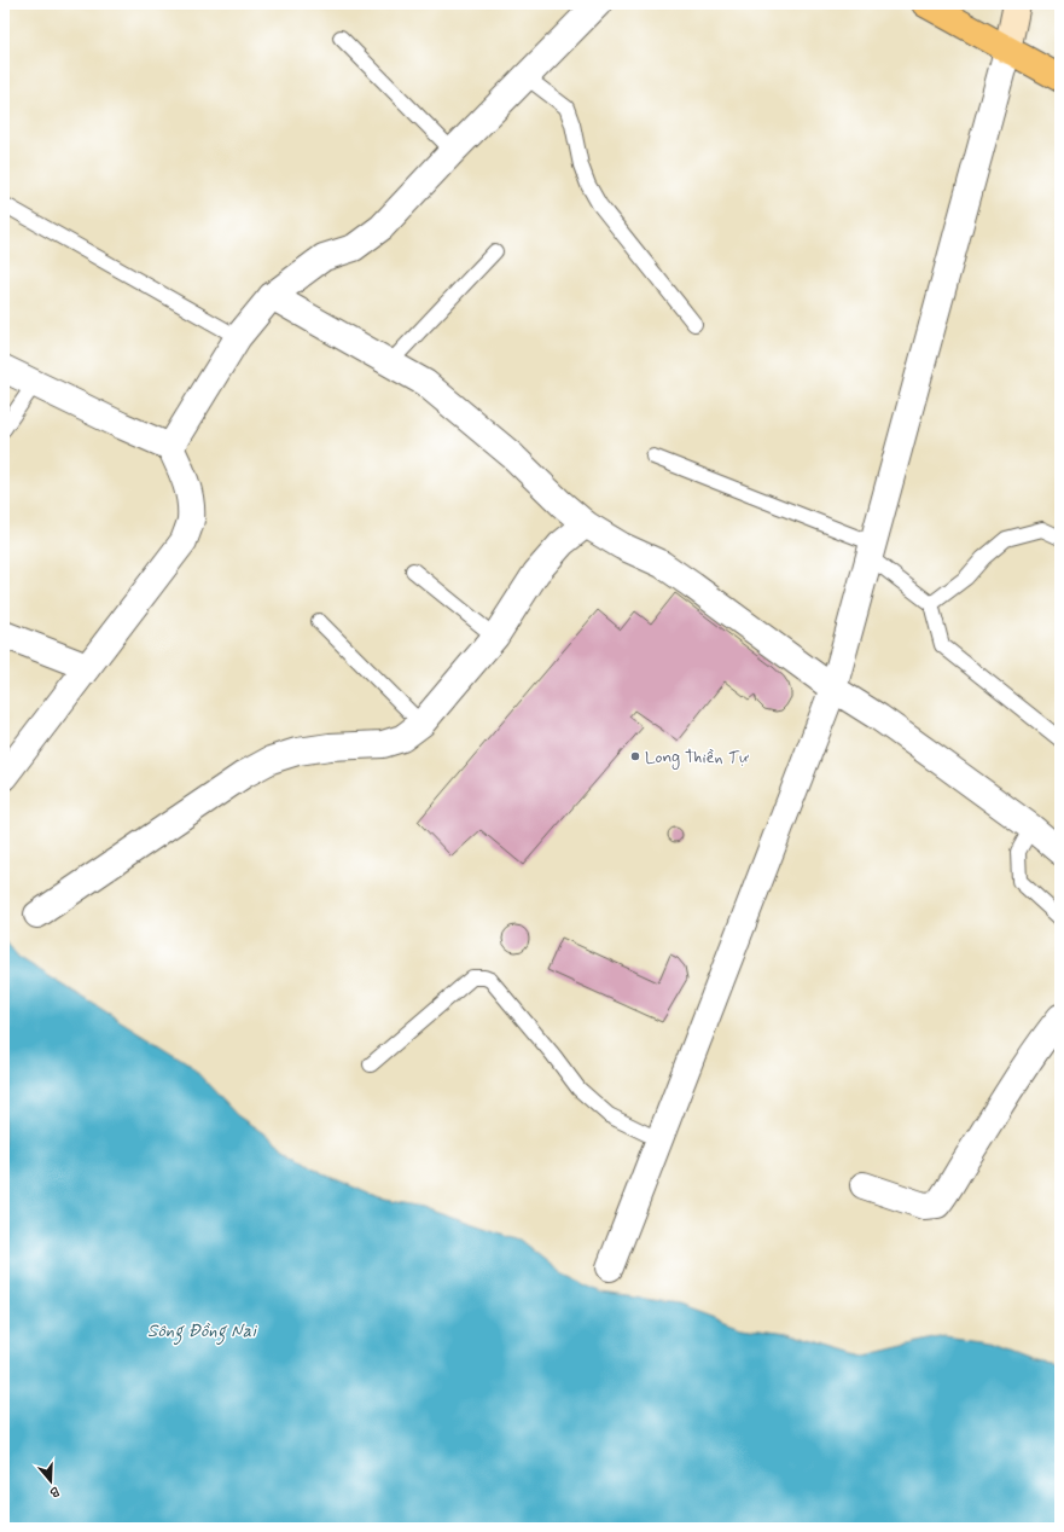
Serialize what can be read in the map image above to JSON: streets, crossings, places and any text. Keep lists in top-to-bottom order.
{
  "water": ["Sông Đồng Nai"],
  "places": ["Long Thiền Tự"],
  "north": "bottom"
}
